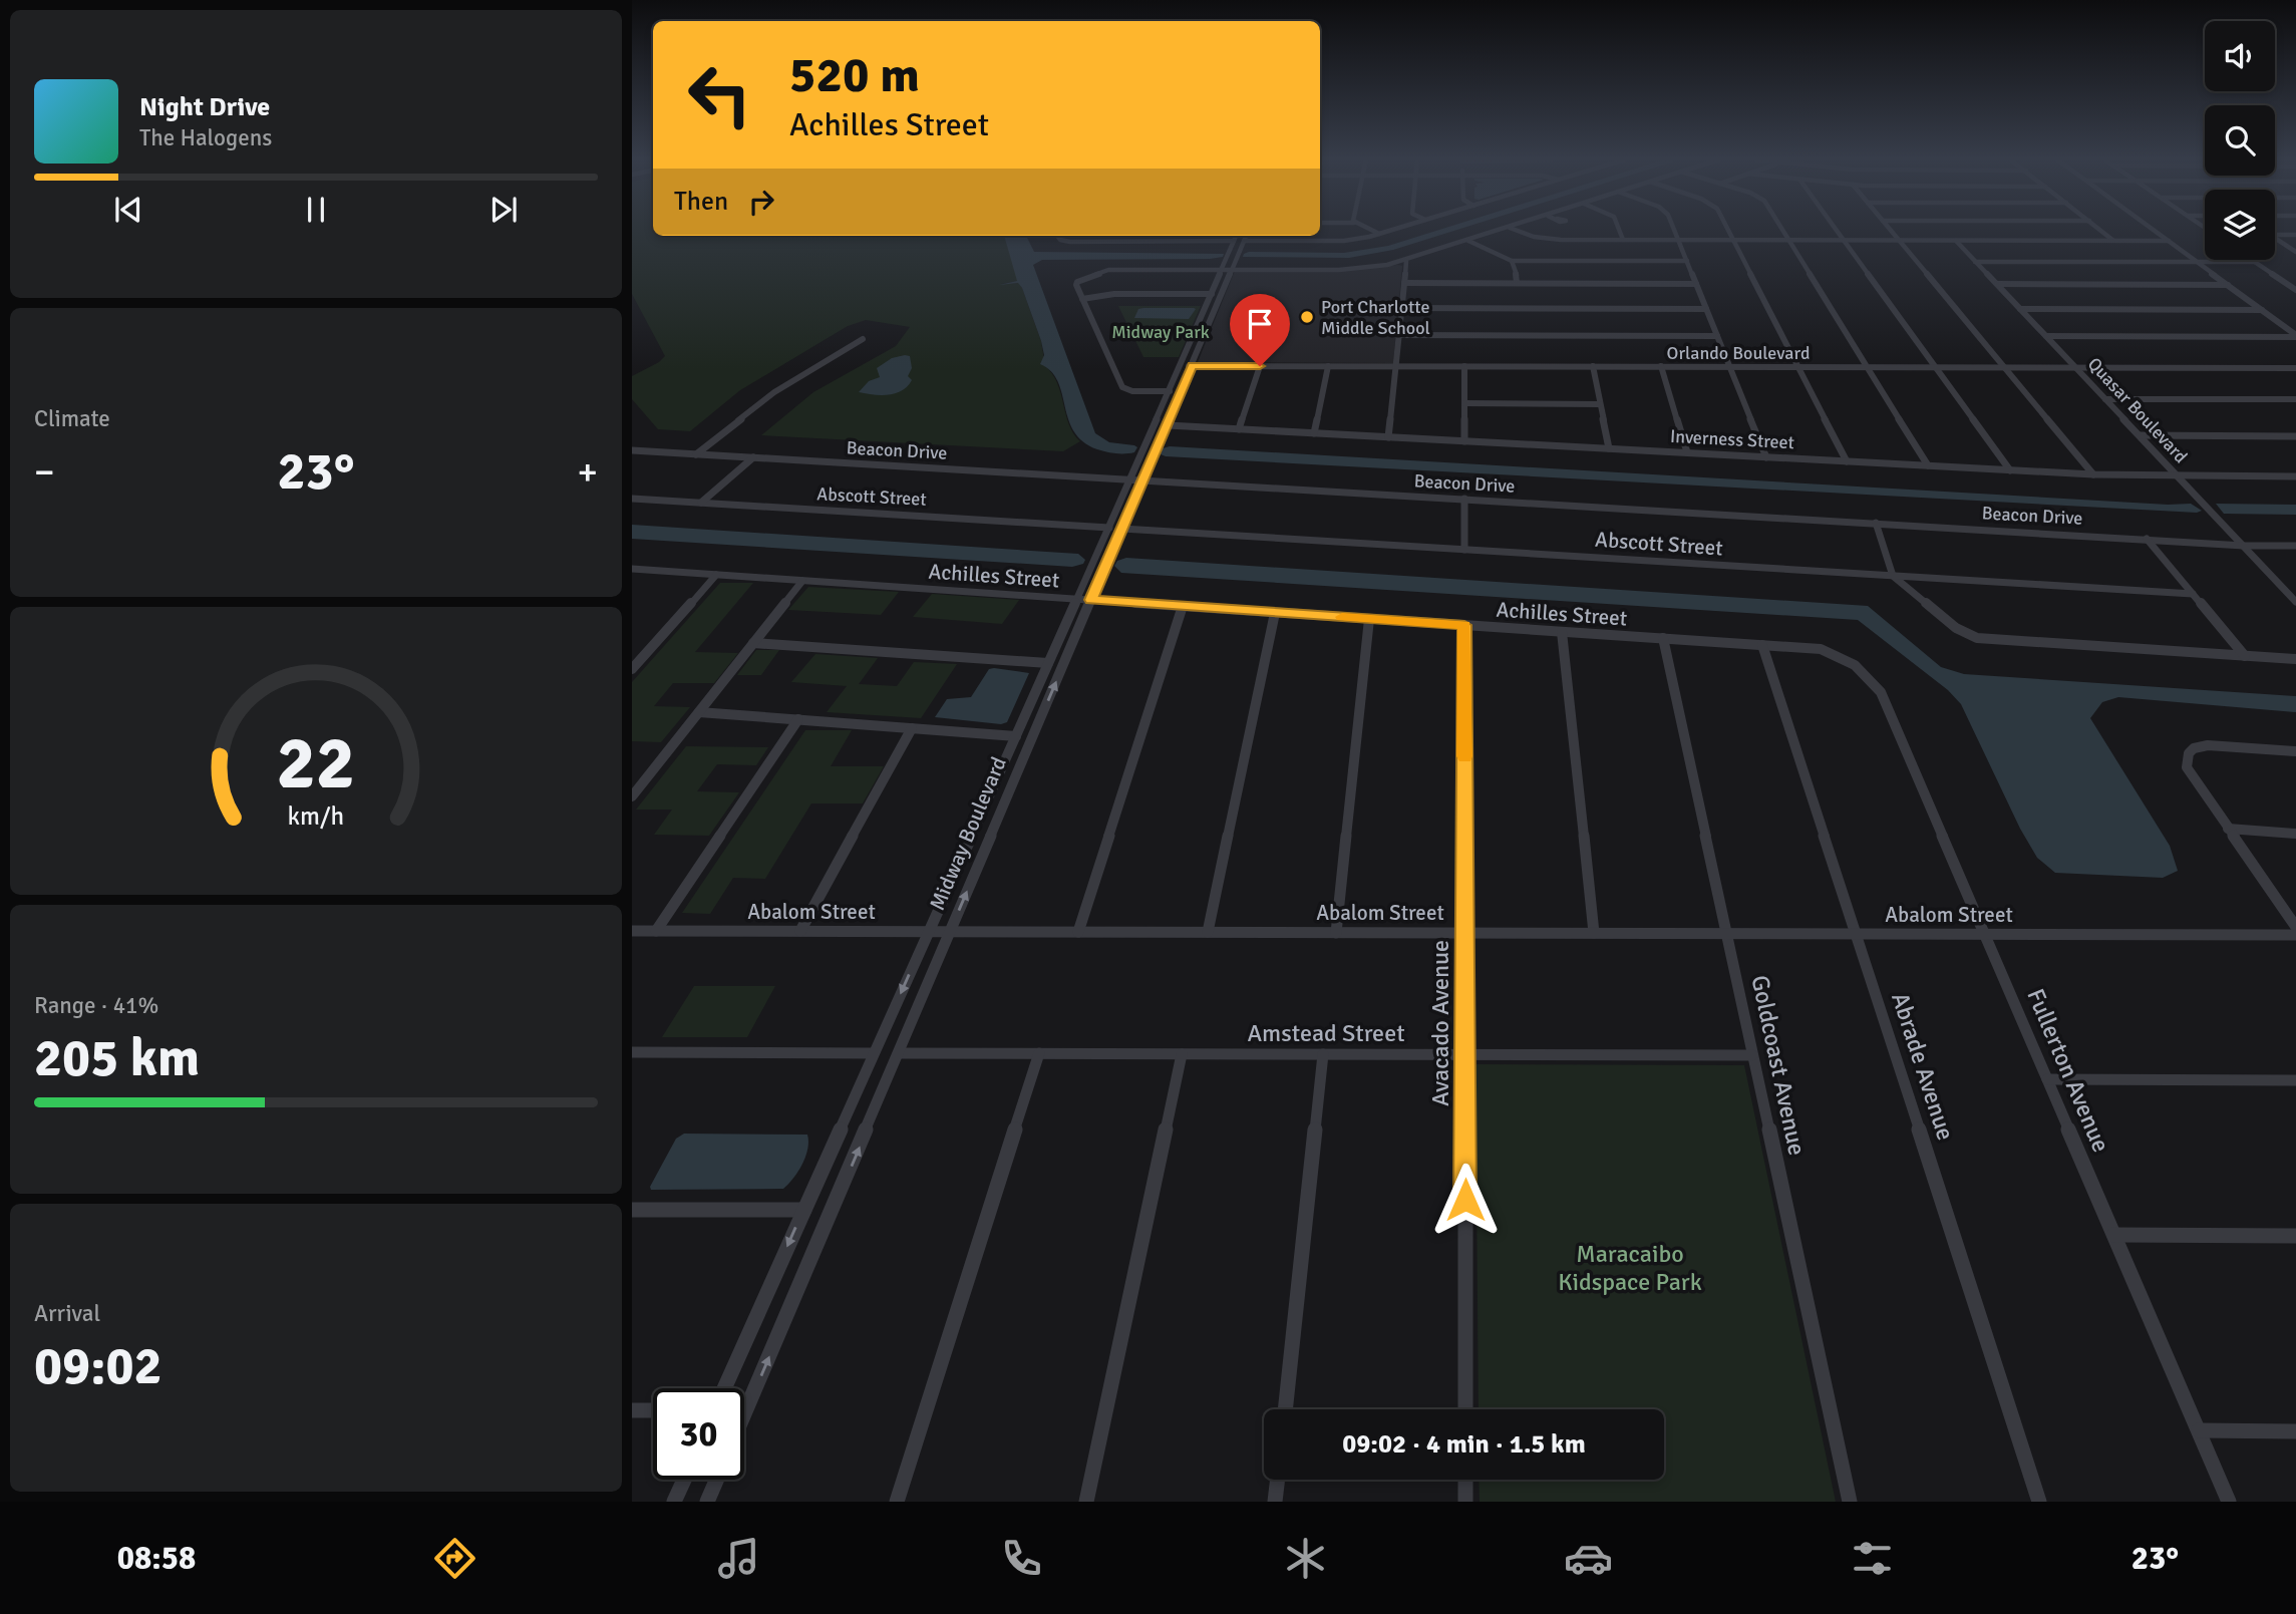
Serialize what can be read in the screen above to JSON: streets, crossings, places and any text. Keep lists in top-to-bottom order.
{
  "streets": {
    "street": [
      "Orlando Boulevard",
      "Quasar Boulevard",
      "Inverness Street",
      "Beacon Drive",
      "Abscott Street",
      "Achilles Street",
      "Midway Boulevard",
      "Abalom Street",
      "Avacado Avenue",
      "Amstead Street",
      "Goldcoast Avenue",
      "Abrade Avenue",
      "Fullerton Avenue"
    ]
  },
  "crossings": [
    ["Orlando Boulevard", "Quasar Boulevard"],
    ["Orlando Boulevard", "Midway Boulevard"],
    ["Quasar Boulevard", "Inverness Street"],
    ["Quasar Boulevard", "Beacon Drive"],
    ["Inverness Street", "Midway Boulevard"],
    ["Beacon Drive", "Midway Boulevard"],
    ["Abscott Street", "Midway Boulevard"],
    ["Achilles Street", "Midway Boulevard"],
    ["Achilles Street", "Avacado Avenue"],
    ["Achilles Street", "Goldcoast Avenue"],
    ["Achilles Street", "Abrade Avenue"],
    ["Achilles Street", "Fullerton Avenue"],
    ["Midway Boulevard", "Abalom Street"],
    ["Midway Boulevard", "Amstead Street"],
    ["Abalom Street", "Avacado Avenue"],
    ["Abalom Street", "Goldcoast Avenue"],
    ["Abalom Street", "Abrade Avenue"],
    ["Abalom Street", "Fullerton Avenue"],
    ["Avacado Avenue", "Amstead Street"],
    ["Amstead Street", "Goldcoast Avenue"]
  ],
  "parks": ["Midway Park", "Maracaibo Kidspace Park"],
  "places": ["Port Charlotte Middle School"],
  "page": {
    "turn": ["520 m", "Achilles Street"],
    "song": ["Night Drive", "The Halogens"],
    "then": "Then",
    "tile": [
      "Climate",
      ["Range · 41%", "205 km"],
      ["Arrival", "09:02"]
    ],
    "heat": ["−", "23°", "+"],
    "limit": "30",
    "trip": "09:02 · 4 min · 1.5 km",
    "tabs": ["08:58", "23°"],
    "gauge": ["22", "km/h"]
  }
}
